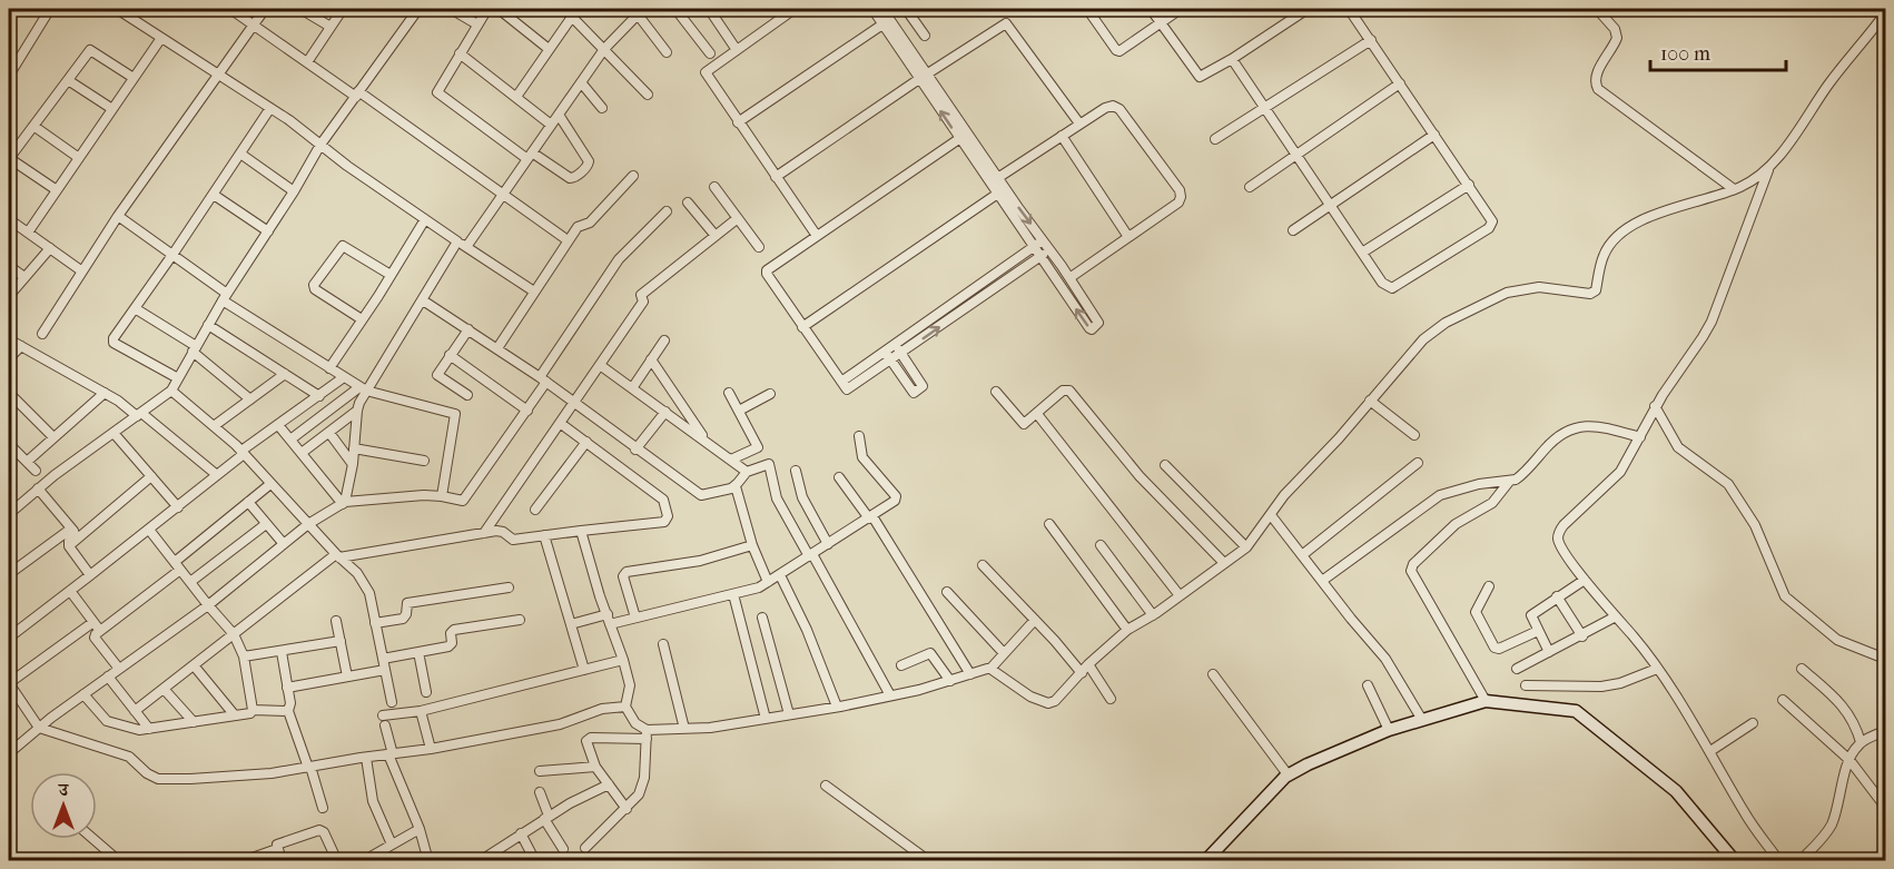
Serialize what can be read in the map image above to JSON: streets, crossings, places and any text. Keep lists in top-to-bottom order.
{
  "scale_bar": "100 m",
  "north": "top"
}
